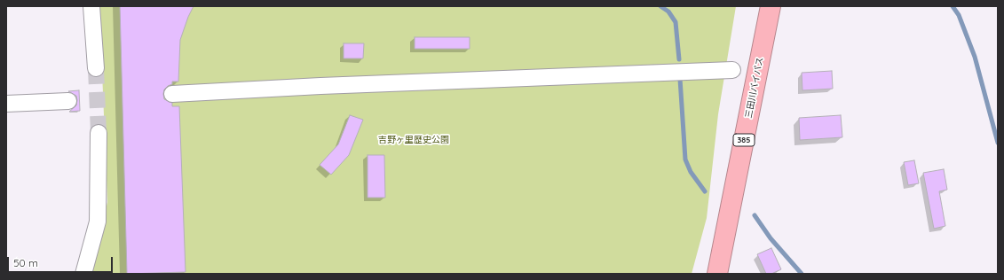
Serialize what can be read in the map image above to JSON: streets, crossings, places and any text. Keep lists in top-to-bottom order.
{
  "streets": {
    "highway": ["三田川バイパス", "385"]
  },
  "parks": ["吉野ヶ里歴史公園"],
  "scale_bar": "50 m"
}
